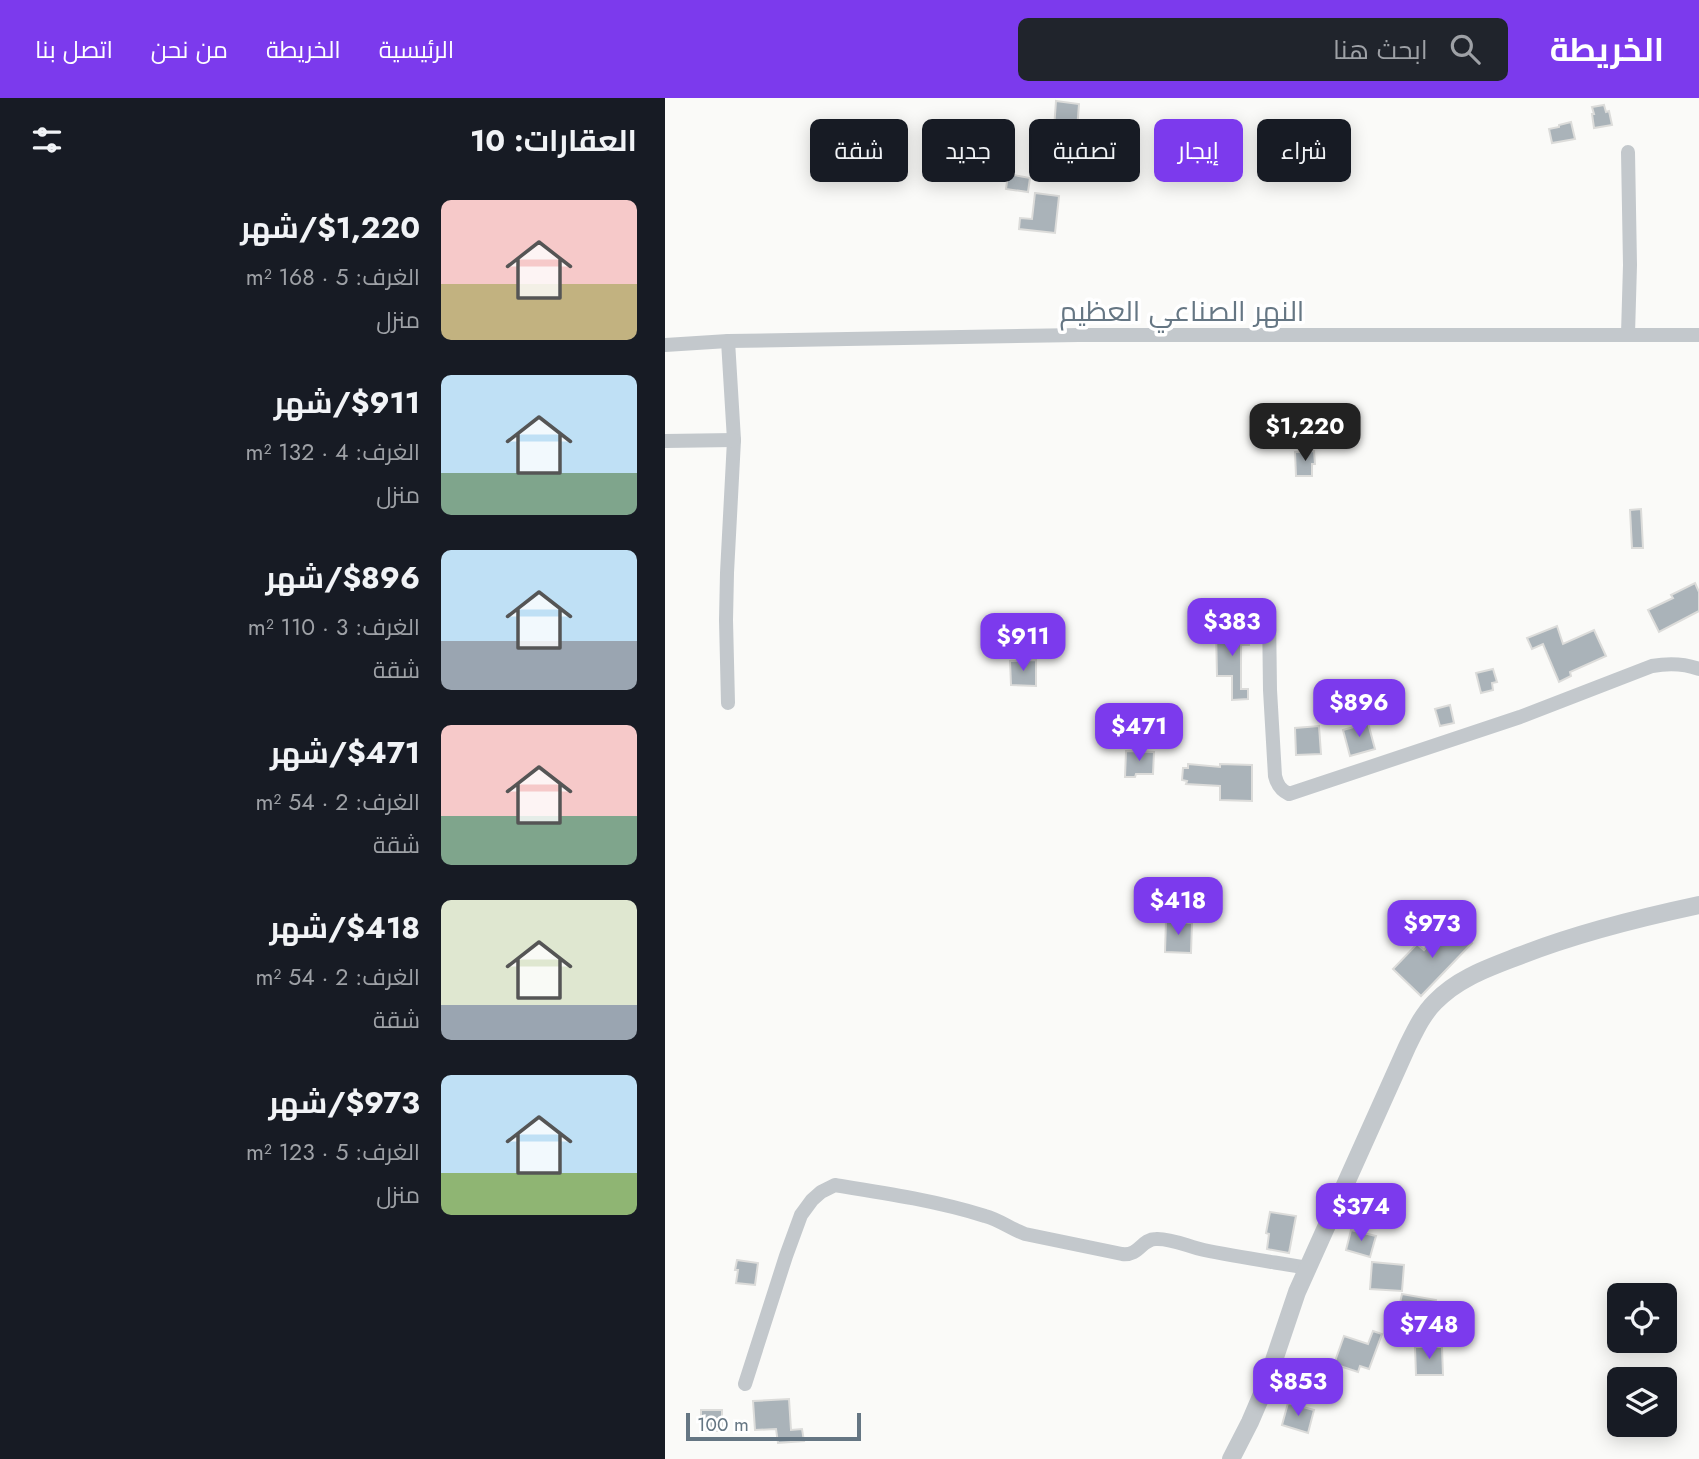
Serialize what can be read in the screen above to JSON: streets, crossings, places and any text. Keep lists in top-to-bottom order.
{
  "streets": {
    "street": ["النهر الصناعي العظيم"]
  },
  "scale_bar": "100 m",
  "page": {
    "header": "الخريطة",
    "search": "ابحث هنا",
    "nav": [
      "الرئيسية",
      "الخريطة",
      "من نحن",
      "اتصل بنا"
    ],
    "heading": "العقارات: 10",
    "chip": [
      "شراء",
      "إيجار",
      "تصفية",
      "جديد",
      "شقة"
    ],
    "list": [
      {
        "name": "$1,220/شهر",
        "note": "الغرف: 5 · 168 m² · منزل"
      },
      {
        "name": "$911/شهر",
        "note": "الغرف: 4 · 132 m² · منزل"
      },
      {
        "name": "$896/شهر",
        "note": "الغرف: 3 · 110 m² · شقة"
      },
      {
        "name": "$471/شهر",
        "note": "الغرف: 2 · 54 m² · شقة"
      },
      {
        "name": "$418/شهر",
        "note": "الغرف: 2 · 54 m² · شقة"
      },
      {
        "name": "$973/شهر",
        "note": "الغرف: 5 · 123 m² · منزل"
      }
    ],
    "price": [
      "$1,220",
      "$383",
      "$911",
      "$896",
      "$471",
      "$418",
      "$973",
      "$374",
      "$748",
      "$853"
    ],
    "scale": "100 m"
  }
}
